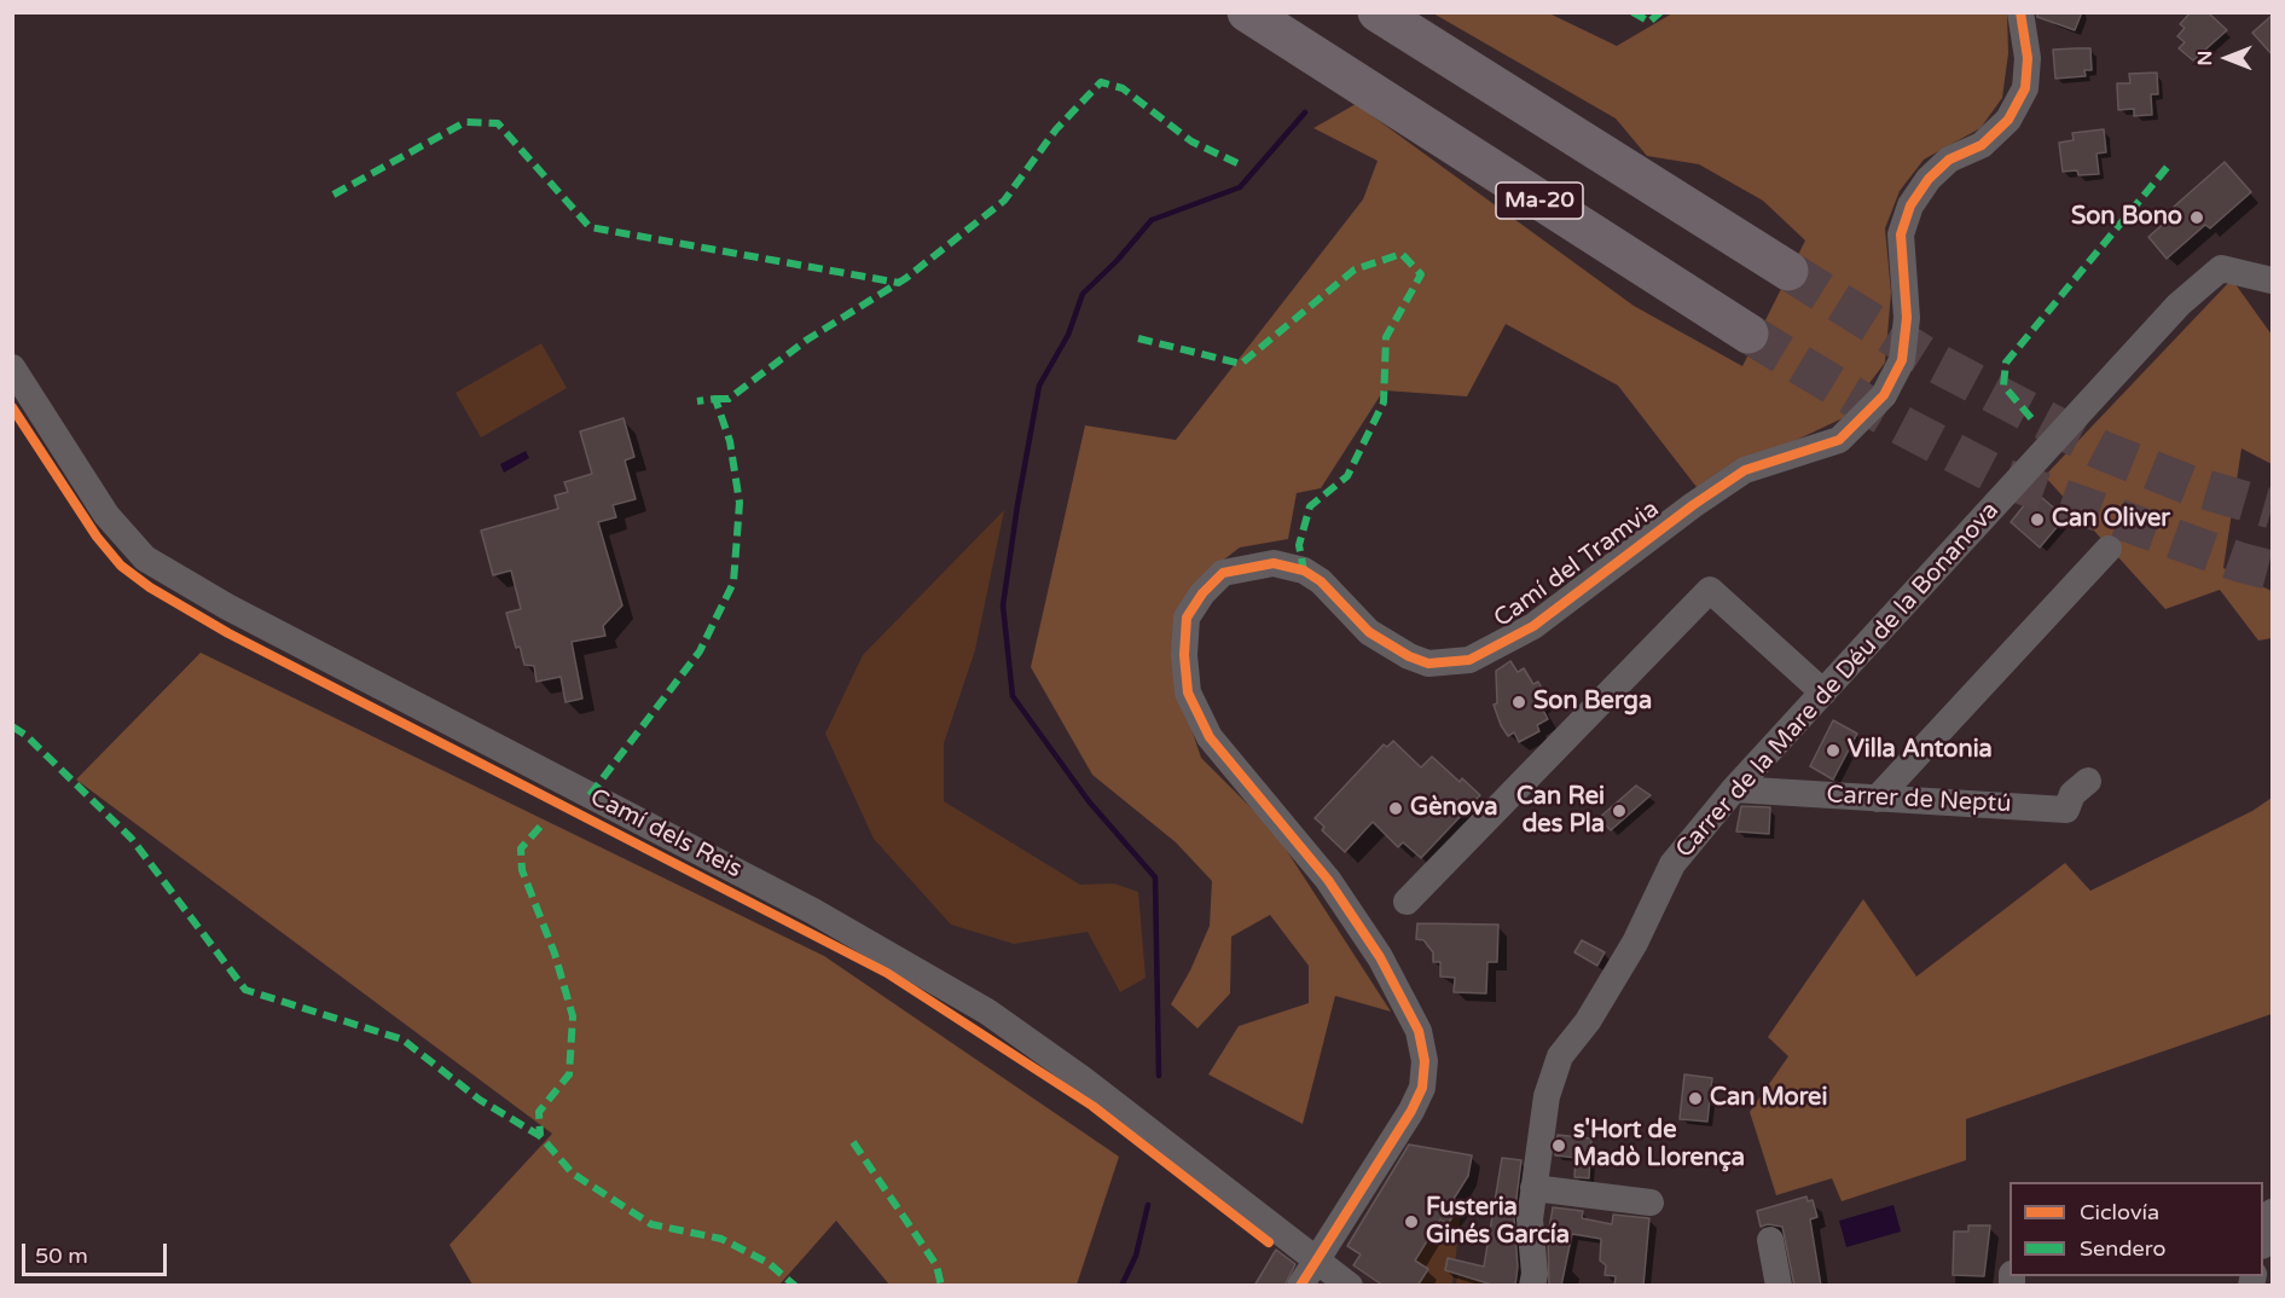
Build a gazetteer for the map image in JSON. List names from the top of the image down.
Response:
{
  "streets": {
    "highway": ["Ma-20"],
    "street": [
      "Camí del Tramvia",
      "Carrer de la Mare de Déu de la Bonanova",
      "Carrer de Neptú",
      "Camí dels Reis"
    ]
  },
  "crossings": [
    ["Camí del Tramvia", "Camí dels Reis"],
    ["Carrer de la Mare de Déu de la Bonanova", "Carrer de Neptú"]
  ],
  "places": [
    "Son Bono",
    "Can Oliver",
    "Son Berga",
    "Villa Antonia",
    "Gènova",
    "Can Rei des Pla",
    "Can Morei",
    "s'Hort de Madò Llorença",
    "Fusteria Ginés García"
  ],
  "legend": ["Ciclovía", "Sendero"],
  "scale_bar": "50 m",
  "north": "left"
}
